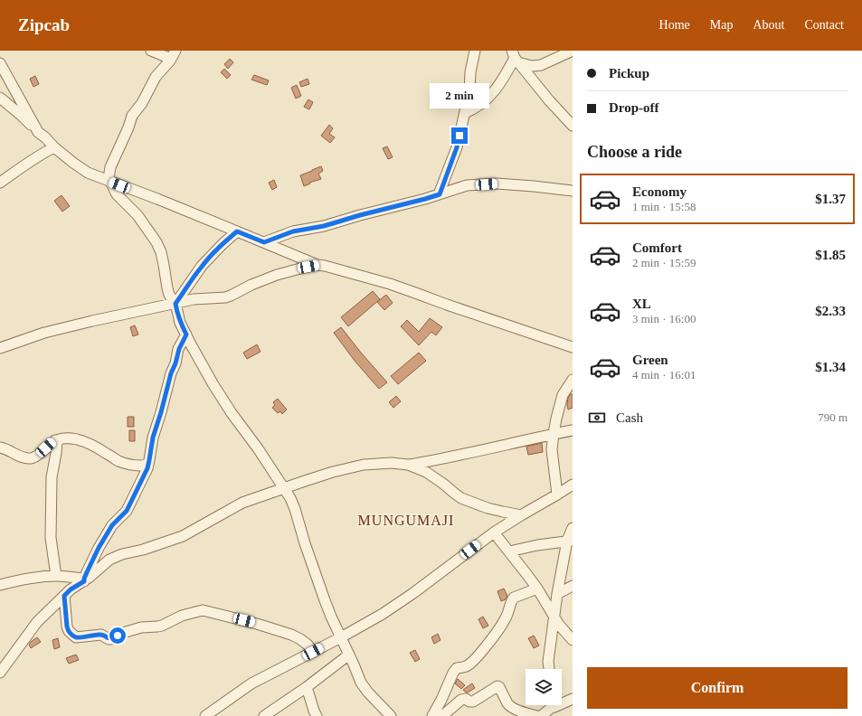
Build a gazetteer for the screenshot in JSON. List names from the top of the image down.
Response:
{
  "districts": ["MUNGUMAJI"],
  "page": {
    "header": "Zipcab",
    "nav": [
      "Home",
      "Map",
      "About",
      "Contact"
    ],
    "banner": ["Pickup", "Drop-off"],
    "bubble": "2 min",
    "heading": "Choose a ride",
    "list": [
      {
        "name": "Economy",
        "note": "1 min · 15:58",
        "value": "$1.37"
      },
      {
        "name": "Comfort",
        "note": "2 min · 15:59",
        "value": "$1.85"
      },
      {
        "name": "XL",
        "note": "3 min · 16:00",
        "value": "$2.33"
      },
      {
        "name": "Green",
        "note": "4 min · 16:01",
        "value": "$1.34"
      }
    ],
    "pay": ["Cash", "790 m"],
    "buttons": "Confirm"
  }
}
